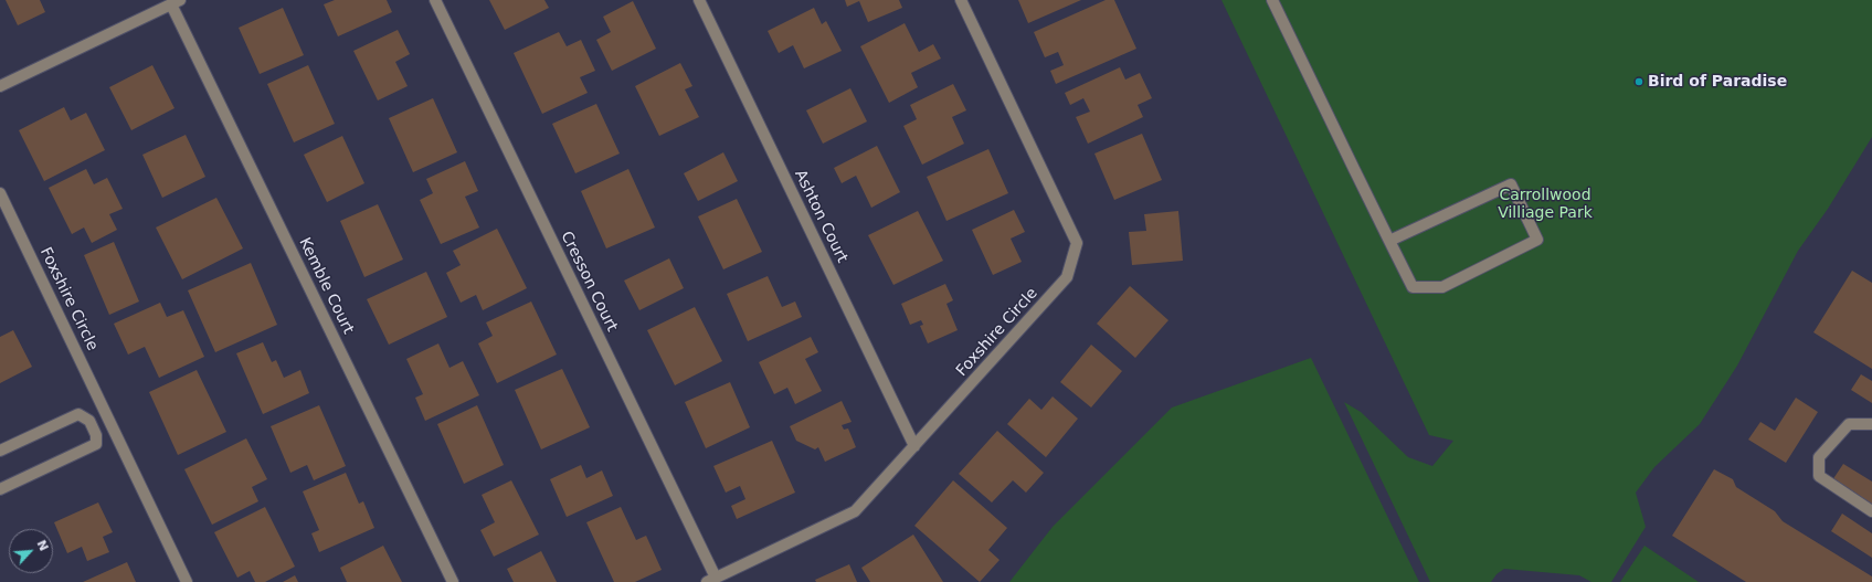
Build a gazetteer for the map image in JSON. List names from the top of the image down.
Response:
{
  "streets": {
    "street": [
      "Ashton Court",
      "Cresson Court",
      "Kemble Court",
      "Foxshire Circle"
    ]
  },
  "crossings": [
    ["Ashton Court", "Foxshire Circle"],
    ["Cresson Court", "Foxshire Circle"]
  ],
  "parks": ["Carrollwood Villiage Park"],
  "places": ["Bird of Paradise"],
  "north": "top right"
}
